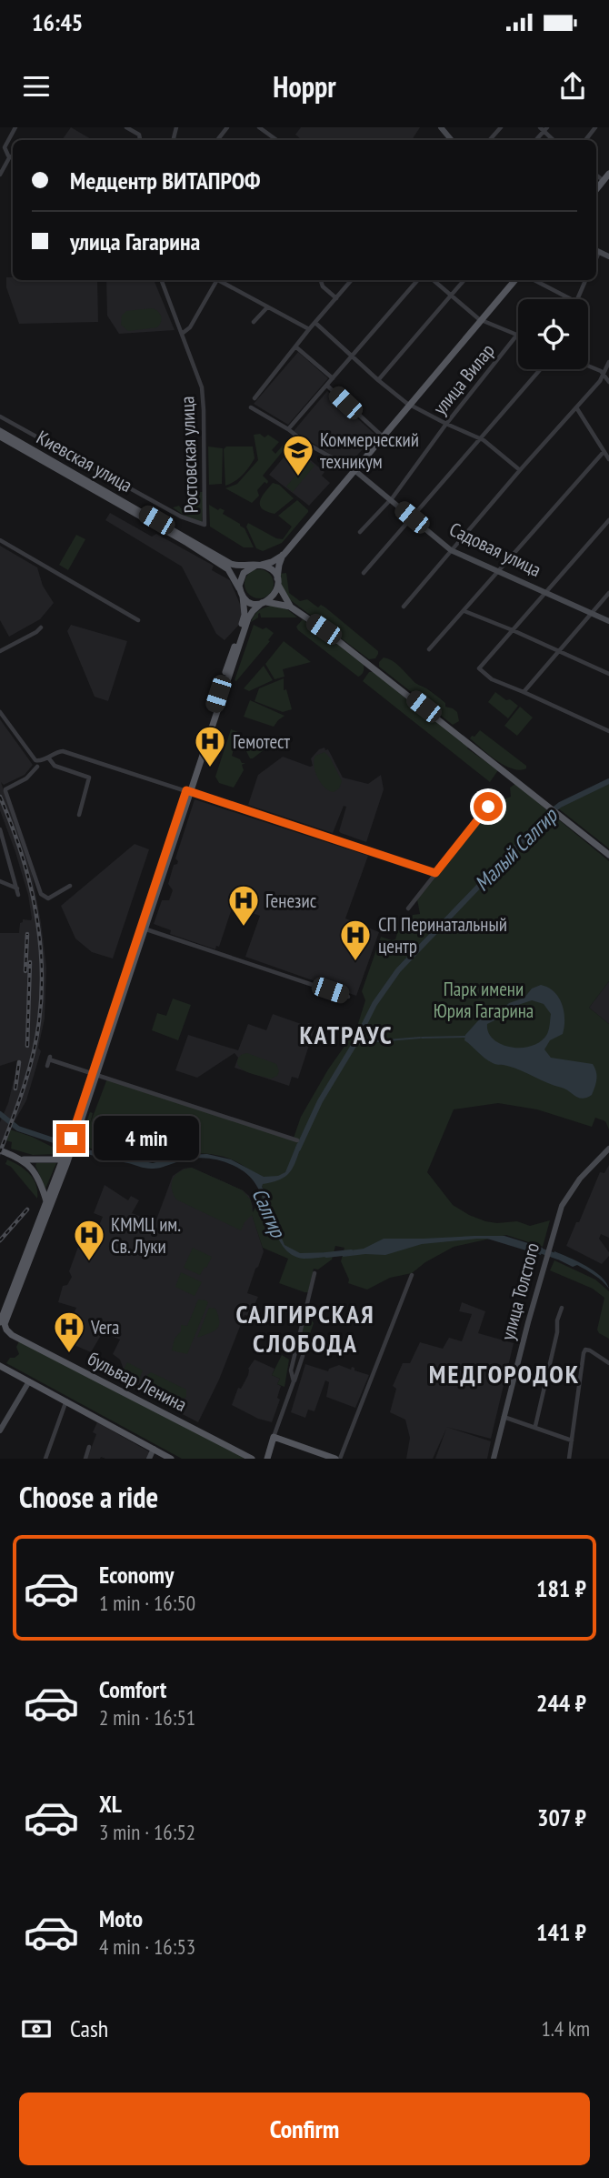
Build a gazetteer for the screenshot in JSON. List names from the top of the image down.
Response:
{
  "streets": {
    "main road": [
      "Киевская улица",
      "Садовая улица",
      "улица Толстого",
      "бульвар Ленина"
    ],
    "street": ["улица Вилар", "Ростовская улица"]
  },
  "crossings": [
    ["улица Вилар", "Садовая улица"]
  ],
  "districts": ["КАТРАУС", "САЛГИРСКАЯ СЛОБОДА", "МЕДГОРОДОК"],
  "water": ["Малый Салгир", "Салгир"],
  "parks": ["Парк имени Юрия Гагарина"],
  "places": {
    "school or university": ["Коммерческий техникум"],
    "hospital": [
      "Гемотест",
      "Генезис",
      "СП Перинатальный центр",
      "КММЦ им. Св. Луки",
      "Vera"
    ]
  },
  "page": {
    "status": "16:45",
    "header": "Hoppr",
    "banner": ["Медцентр ВИТАПРОФ", "улица Гагарина"],
    "bubble": "4 min",
    "heading": "Choose a ride",
    "list": [
      {
        "name": "Economy",
        "note": "1 min · 16:50",
        "value": "181 ₽"
      },
      {
        "name": "Comfort",
        "note": "2 min · 16:51",
        "value": "244 ₽"
      },
      {
        "name": "XL",
        "note": "3 min · 16:52",
        "value": "307 ₽"
      },
      {
        "name": "Moto",
        "note": "4 min · 16:53",
        "value": "141 ₽"
      }
    ],
    "pay": ["Cash", "1.4 km"],
    "buttons": "Confirm"
  }
}
